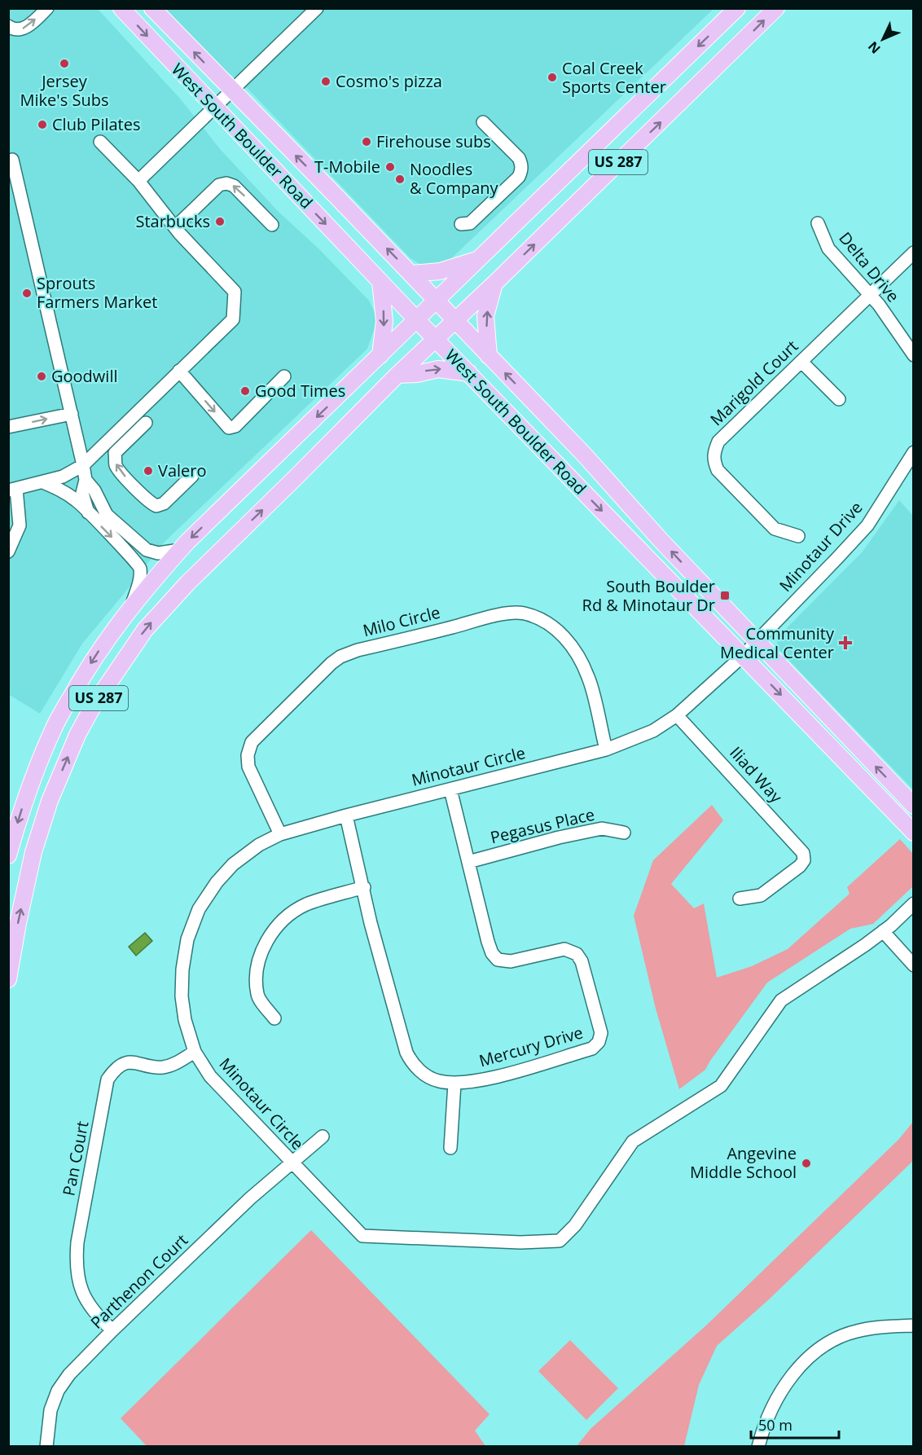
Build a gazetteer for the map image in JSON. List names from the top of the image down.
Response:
{
  "streets": {
    "main road": ["West South Boulder Road", "US 287"],
    "street": [
      "Delta Drive",
      "Marigold Court",
      "Minotaur Drive",
      "Milo Circle",
      "Minotaur Circle",
      "Iliad Way",
      "Pegasus Place",
      "Mercury Drive",
      "Pan Court",
      "Parthenon Court"
    ]
  },
  "crossings": [
    ["West South Boulder Road", "US 287"],
    ["West South Boulder Road", "Minotaur Drive"],
    ["West South Boulder Road", "Minotaur Circle"],
    ["Delta Drive", "Marigold Court"],
    ["Minotaur Drive", "Minotaur Circle"],
    ["Milo Circle", "Minotaur Circle"],
    ["Minotaur Circle", "Iliad Way"],
    ["Minotaur Circle", "Mercury Drive"],
    ["Minotaur Circle", "Pan Court"],
    ["Minotaur Circle", "Parthenon Court"],
    ["Pegasus Place", "Mercury Drive"],
    ["Pan Court", "Parthenon Court"]
  ],
  "places": {
    "other": [
      "Jersey Mike's Subs",
      "Coal Creek Sports Center",
      "Cosmo's pizza",
      "Club Pilates",
      "Firehouse subs",
      "T-Mobile",
      "Noodles & Company",
      "Starbucks",
      "Sprouts Farmers Market",
      "Goodwill",
      "Good Times",
      "Valero",
      "Angevine Middle School"
    ],
    "transit": ["South Boulder Rd & Minotaur Dr"],
    "health": ["Community Medical Center"]
  },
  "scale_bar": "50 m",
  "north": "bottom left"
}
